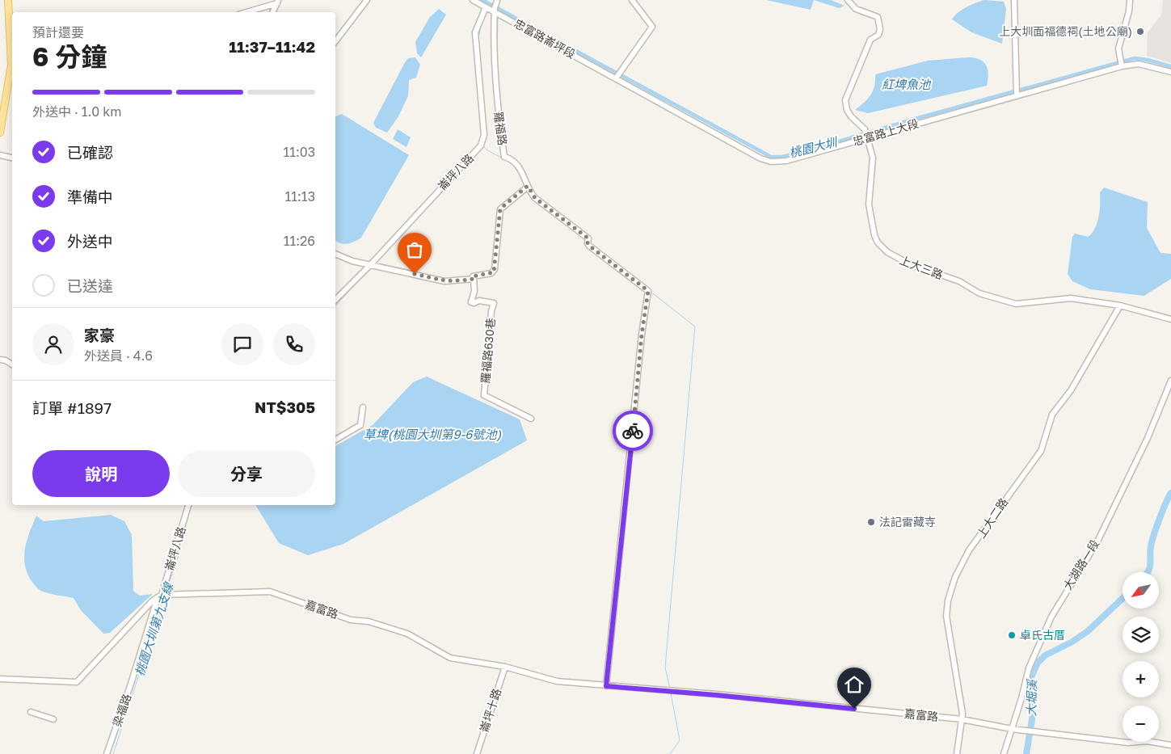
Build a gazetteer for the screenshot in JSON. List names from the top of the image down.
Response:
{
  "streets": {
    "street": [
      "忠富路崙坪段",
      "羅福路",
      "忠富路上大段",
      "崙坪八路",
      "上大三路",
      "羅福路630巷",
      "上大二路",
      "大湖路一段",
      "嘉富路",
      "梁福路",
      "崙坪十路"
    ]
  },
  "crossings": [
    ["忠富路崙坪段", "羅福路"],
    ["忠富路崙坪段", "忠富路上大段"],
    ["忠富路崙坪段", "崙坪八路"],
    ["羅福路", "嘉富路"],
    ["忠富路上大段", "上大三路"],
    ["崙坪八路", "嘉富路"],
    ["崙坪八路", "梁福路"],
    ["上大三路", "上大二路"],
    ["上大二路", "嘉富路"],
    ["大湖路一段", "嘉富路"],
    ["嘉富路", "梁福路"],
    ["嘉富路", "崙坪十路"]
  ],
  "water": [
    "紅埤魚池",
    "桃園大圳",
    "草埤(桃園大圳第9-6號池)",
    "桃園大圳第九支線",
    "大堀溪"
  ],
  "places": ["上大圳面福德祠(土地公廟)", "法記雷藏寺", "卓氏古厝"],
  "north": "bottom left",
  "page": {
    "heading": ["6 分鐘", "預計還要", "11:37–11:42"],
    "panel": [
      "家豪",
      "外送員 · 4.6",
      "訂單 #1897",
      "NT$305"
    ],
    "bar": "外送中 · 1.0 km",
    "list": [
      ["已確認", "11:03"],
      ["準備中", "11:13"],
      ["外送中", "11:26"],
      "已送達"
    ],
    "buttons": ["說明", "分享"],
    "map_buttons": ["+", "−"]
  }
}
